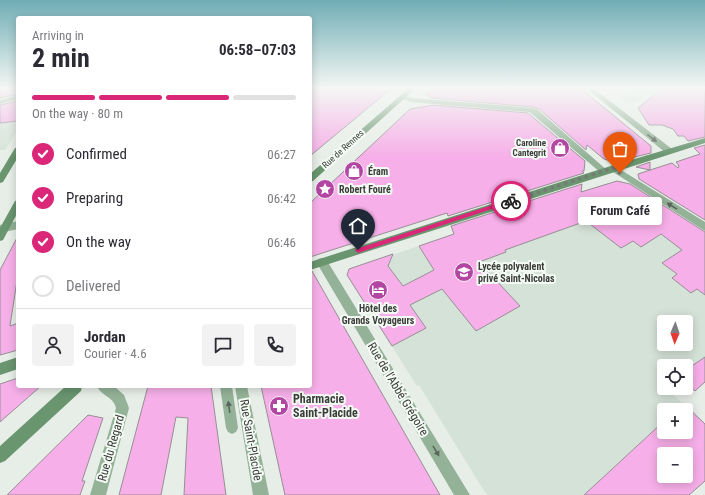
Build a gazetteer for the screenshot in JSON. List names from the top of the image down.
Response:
{
  "streets": {
    "main road": ["Rue de Rennes"],
    "street": ["Rue de l'Abbé Grégoire", "Rue Saint-Placide", "Rue du Regard"]
  },
  "one_way": ["Rue de l'Abbé Grégoire"],
  "places": {
    "shop": ["Caroline Cantegrit", "Éram"],
    "other": ["Forum Café"],
    "place": ["Robert Fouré"],
    "school or university": ["Lycée polyvalent privé Saint-Nicolas"],
    "hotel": ["Hôtel des Grands Voyageurs"],
    "pharmacy": ["Pharmacie Saint-Placide"]
  },
  "north": "bottom",
  "page": {
    "heading": ["2 min", "Arriving in", "06:58–07:03"],
    "panel": ["Jordan", "Courier · 4.6"],
    "bar": "On the way · 80 m",
    "list": [
      ["Confirmed", "06:27"],
      ["Preparing", "06:42"],
      ["On the way", "06:46"],
      "Delivered"
    ],
    "bubble": "Forum Café",
    "map_buttons": ["+", "−"]
  }
}
